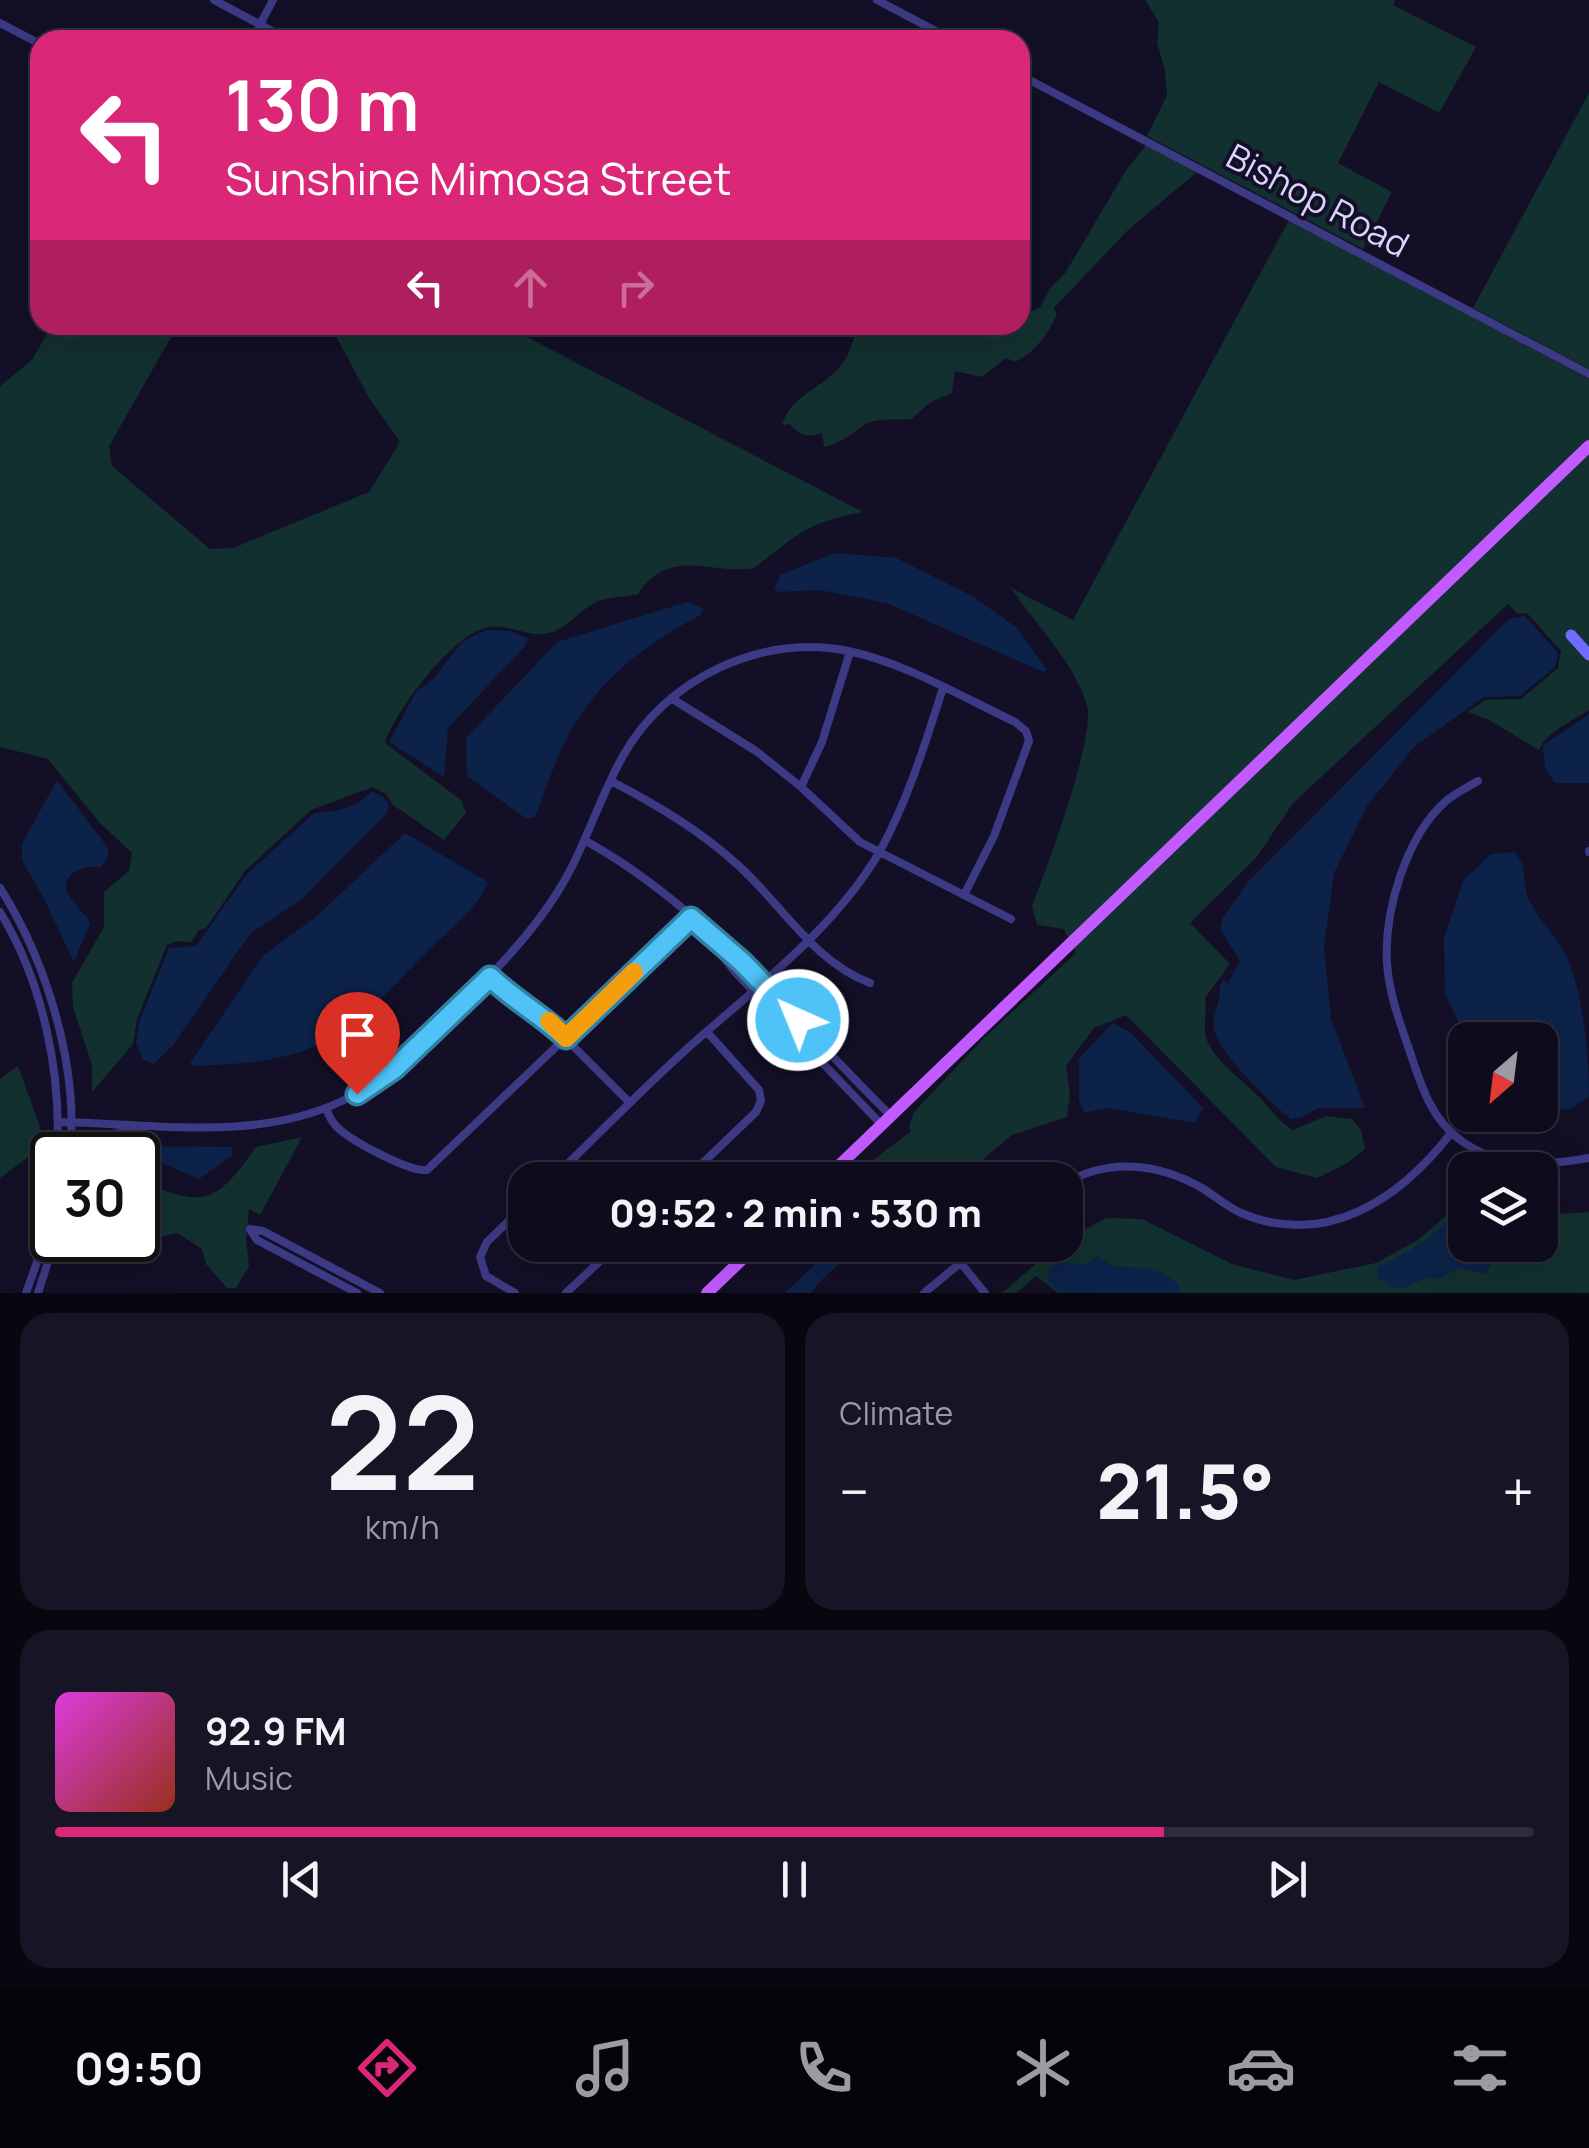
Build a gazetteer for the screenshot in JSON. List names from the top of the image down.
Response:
{
  "streets": {
    "street": ["Bishop Road"]
  },
  "north": "bottom left",
  "page": {
    "turn": ["130 m", "Sunshine Mimosa Street"],
    "limit": "30",
    "trip": "09:52 · 2 min · 530 m",
    "tile": [
      ["22", "km/h"],
      "Climate"
    ],
    "heat": ["−", "21.5°", "+"],
    "song": ["92.9 FM", "Music"],
    "tabs": "09:50"
  }
}
